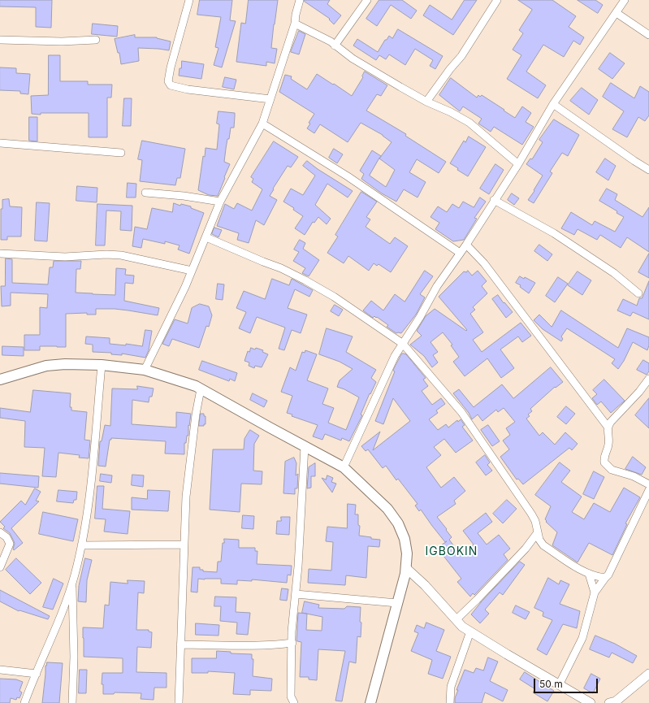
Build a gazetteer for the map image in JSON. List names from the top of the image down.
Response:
{
  "districts": ["IGBOKIN"],
  "scale_bar": "50 m"
}
